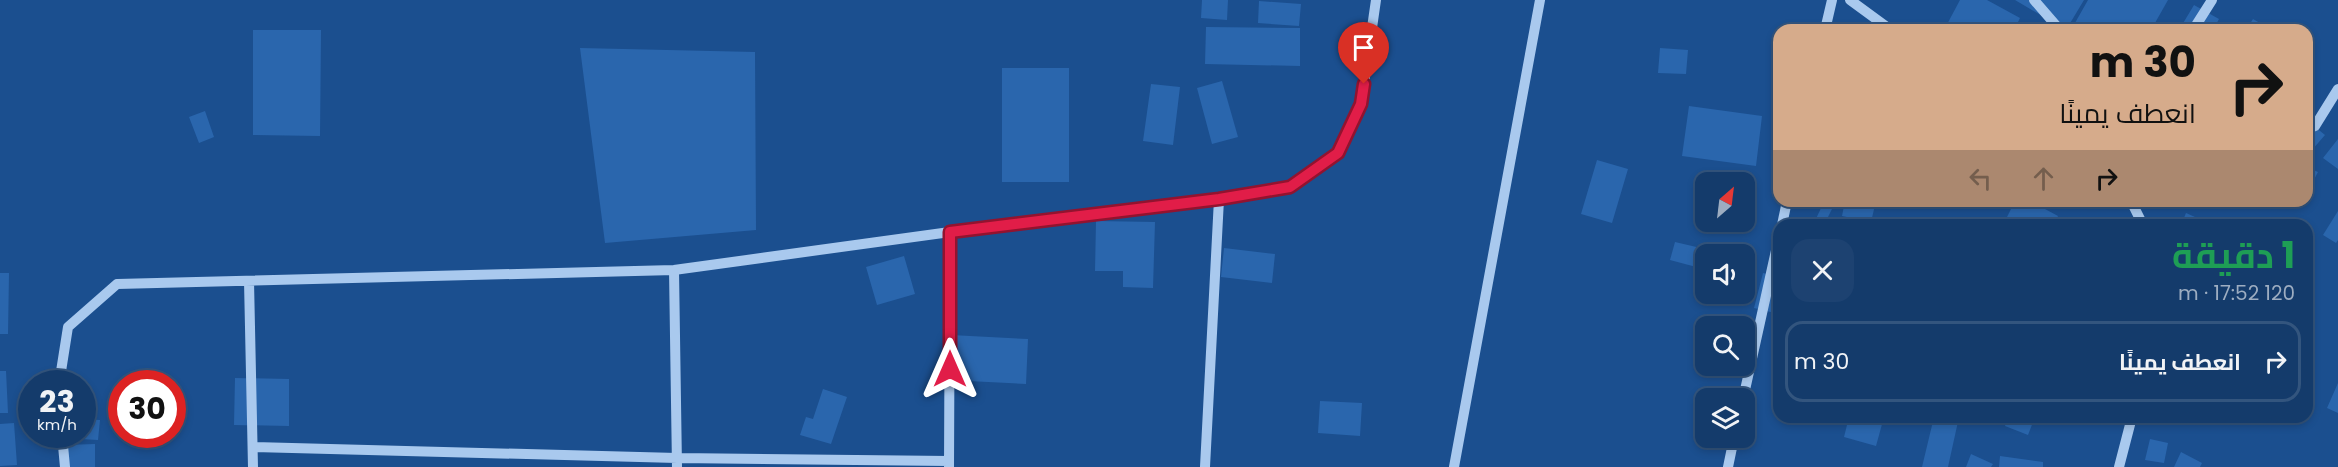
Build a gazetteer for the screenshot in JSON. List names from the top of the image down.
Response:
{
  "north": "top right",
  "page": {
    "turn": ["30 m", "انعطف يمينًا"],
    "heading": ["1 دقيقة", "120 m · 17:52"],
    "list": [
      {
        "name": "انعطف يمينًا",
        "value": "30 m"
      }
    ],
    "speed": "23 km/h",
    "limit": "30"
  }
}
